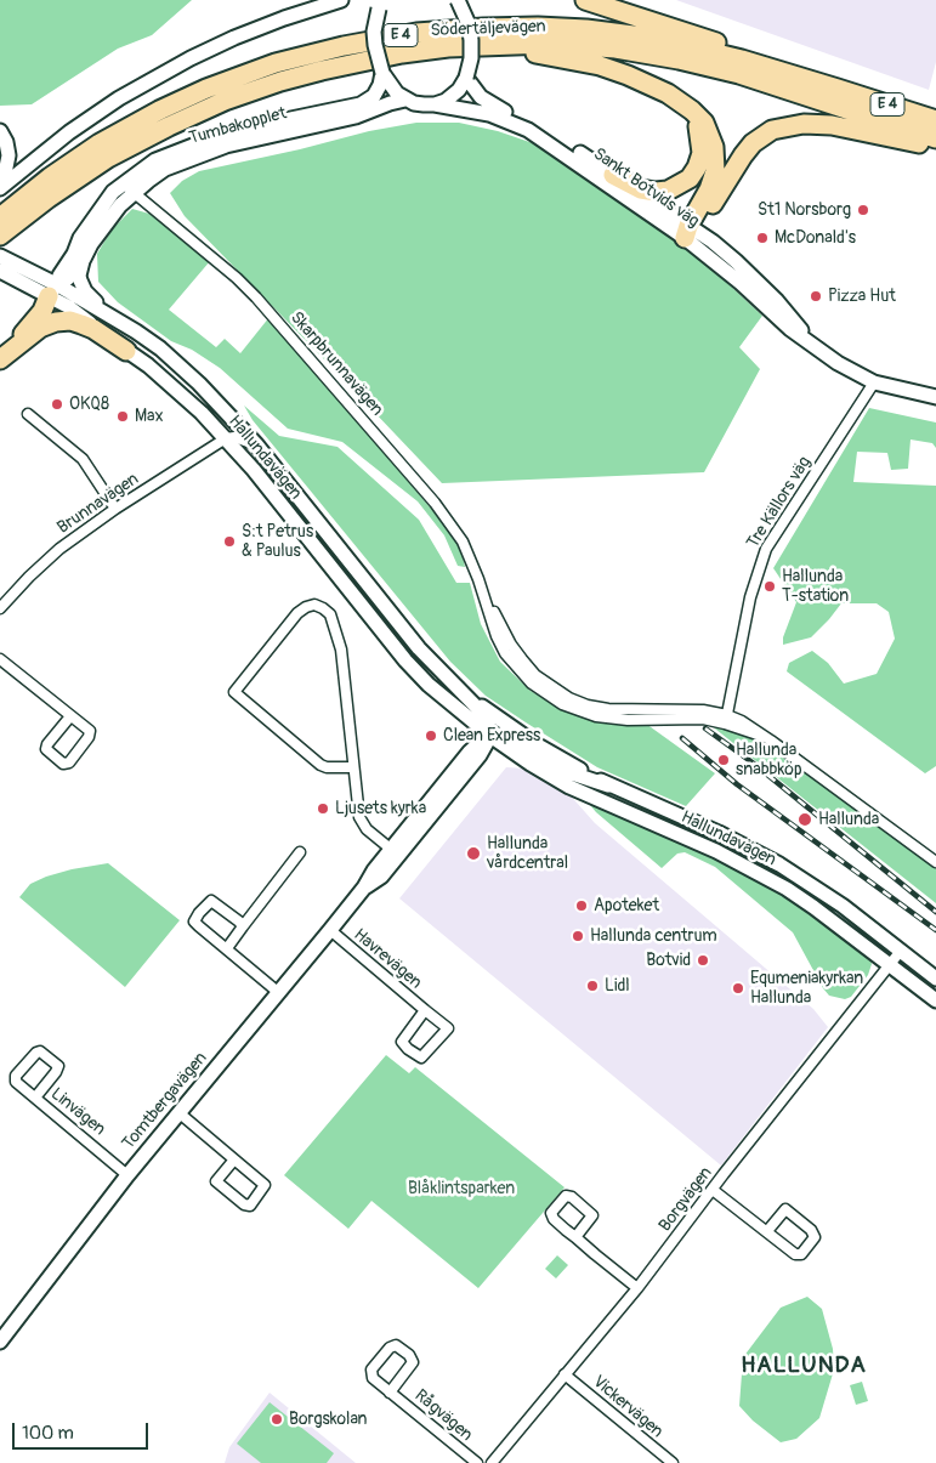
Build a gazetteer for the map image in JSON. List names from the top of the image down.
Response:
{
  "streets": {
    "highway": ["Södertäljevägen", "E 4"],
    "main road": [
      "Tumbakopplet",
      "Sankt Botvids väg",
      "Hallundavägen",
      "Tomtbergavägen"
    ],
    "street": [
      "Skarpbrunnavägen",
      "Tre Källors väg",
      "Brunnavägen",
      "Havrevägen",
      "Linvägen",
      "Borgvägen",
      "Vickervägen",
      "Rågvägen"
    ]
  },
  "crossings": [
    ["Tumbakopplet", "Sankt Botvids väg"],
    ["Tumbakopplet", "Skarpbrunnavägen"],
    ["Tumbakopplet", "Hallundavägen"],
    ["Sankt Botvids väg", "Tre Källors väg"],
    ["Skarpbrunnavägen", "Tre Källors väg"],
    ["Hallundavägen", "Brunnavägen"],
    ["Hallundavägen", "Tomtbergavägen"],
    ["Hallundavägen", "Borgvägen"],
    ["Havrevägen", "Tomtbergavägen"],
    ["Tomtbergavägen", "Linvägen"],
    ["Borgvägen", "Vickervägen"]
  ],
  "districts": ["HALLUNDA"],
  "parks": ["Blåklintsparken"],
  "places": [
    "St1 Norsborg",
    "McDonald's",
    "Pizza Hut",
    "OKQ8",
    "Max",
    "S:t Petrus & Paulus",
    "Hallunda T-station",
    "Clean Express",
    "Hallunda snabbköp",
    "Ljusets kyrka",
    "Hallunda",
    "Hallunda vårdcentral",
    "Apoteket",
    "Hallunda centrum",
    "Botvid",
    "Lidl",
    "Equmeniakyrkan Hallunda",
    "Borgskolan"
  ],
  "scale_bar": "100 m"
}
